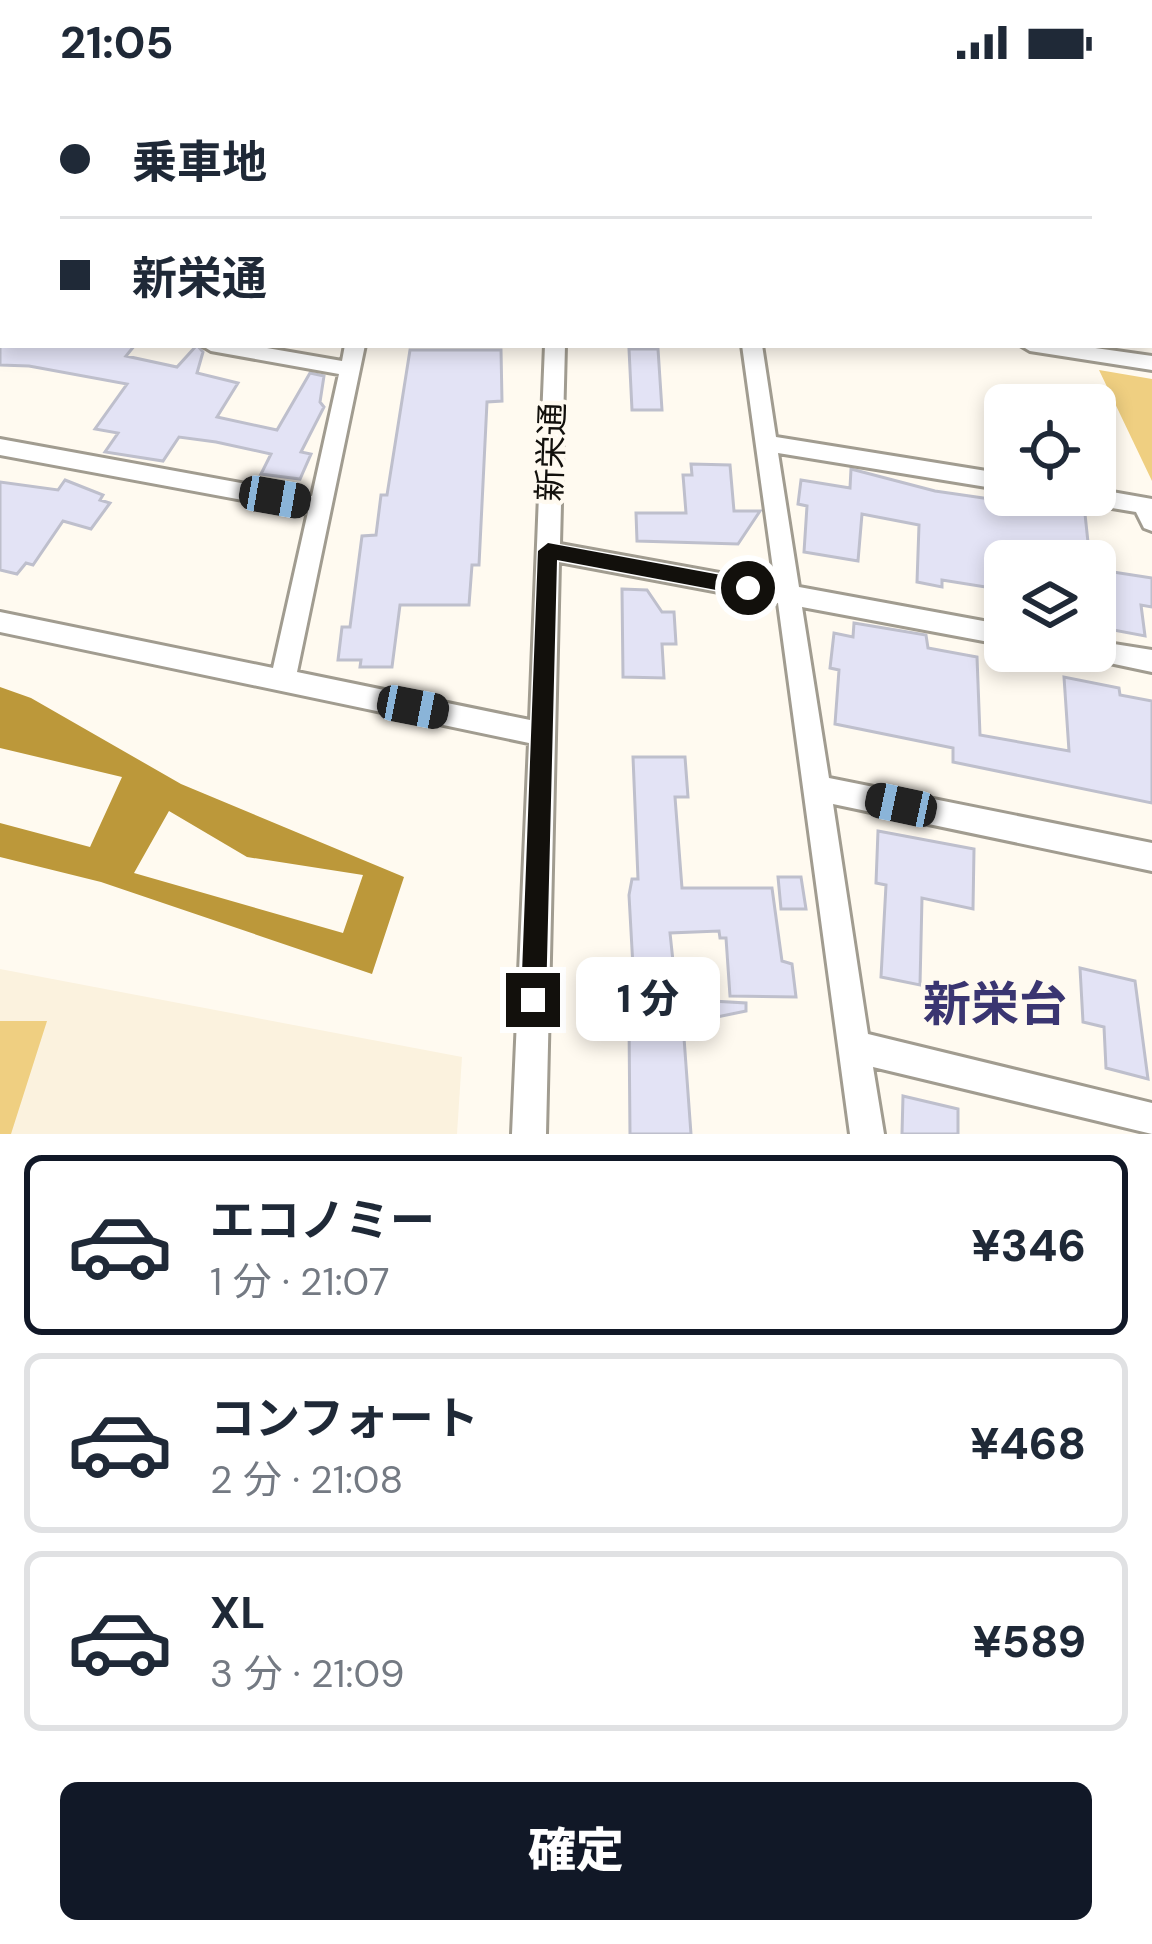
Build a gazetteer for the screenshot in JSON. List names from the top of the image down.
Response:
{
  "streets": {
    "street": ["新栄通"]
  },
  "districts": ["新栄台"],
  "page": {
    "status": "21:05",
    "banner": ["乗車地", "新栄通"],
    "bubble": "1 分",
    "list": [
      {
        "name": "エコノミー",
        "note": "1 分 · 21:07",
        "value": "¥346"
      },
      {
        "name": "コンフォート",
        "note": "2 分 · 21:08",
        "value": "¥468"
      },
      {
        "name": "XL",
        "note": "3 分 · 21:09",
        "value": "¥589"
      }
    ],
    "buttons": "確定"
  }
}
